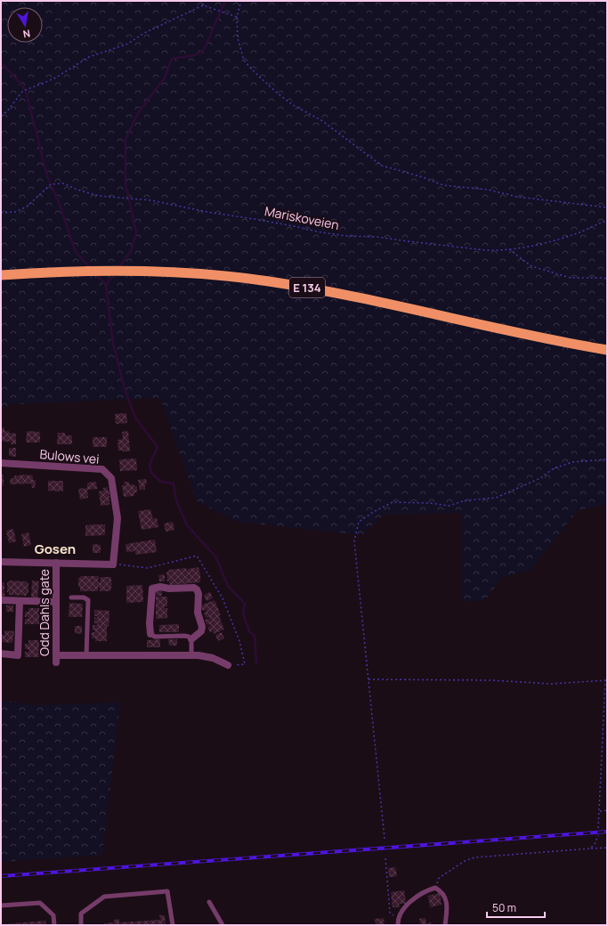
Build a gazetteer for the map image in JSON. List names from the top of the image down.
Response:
{
  "streets": {
    "highway": ["E 134"],
    "street": ["Bulows vei", "Odd Dahls gate"],
    "path": ["Mariskoveien"]
  },
  "crossings": [
    ["Bulows vei", "Odd Dahls gate"]
  ],
  "districts": ["Gosen"],
  "scale_bar": "50 m",
  "north": "bottom"
}
